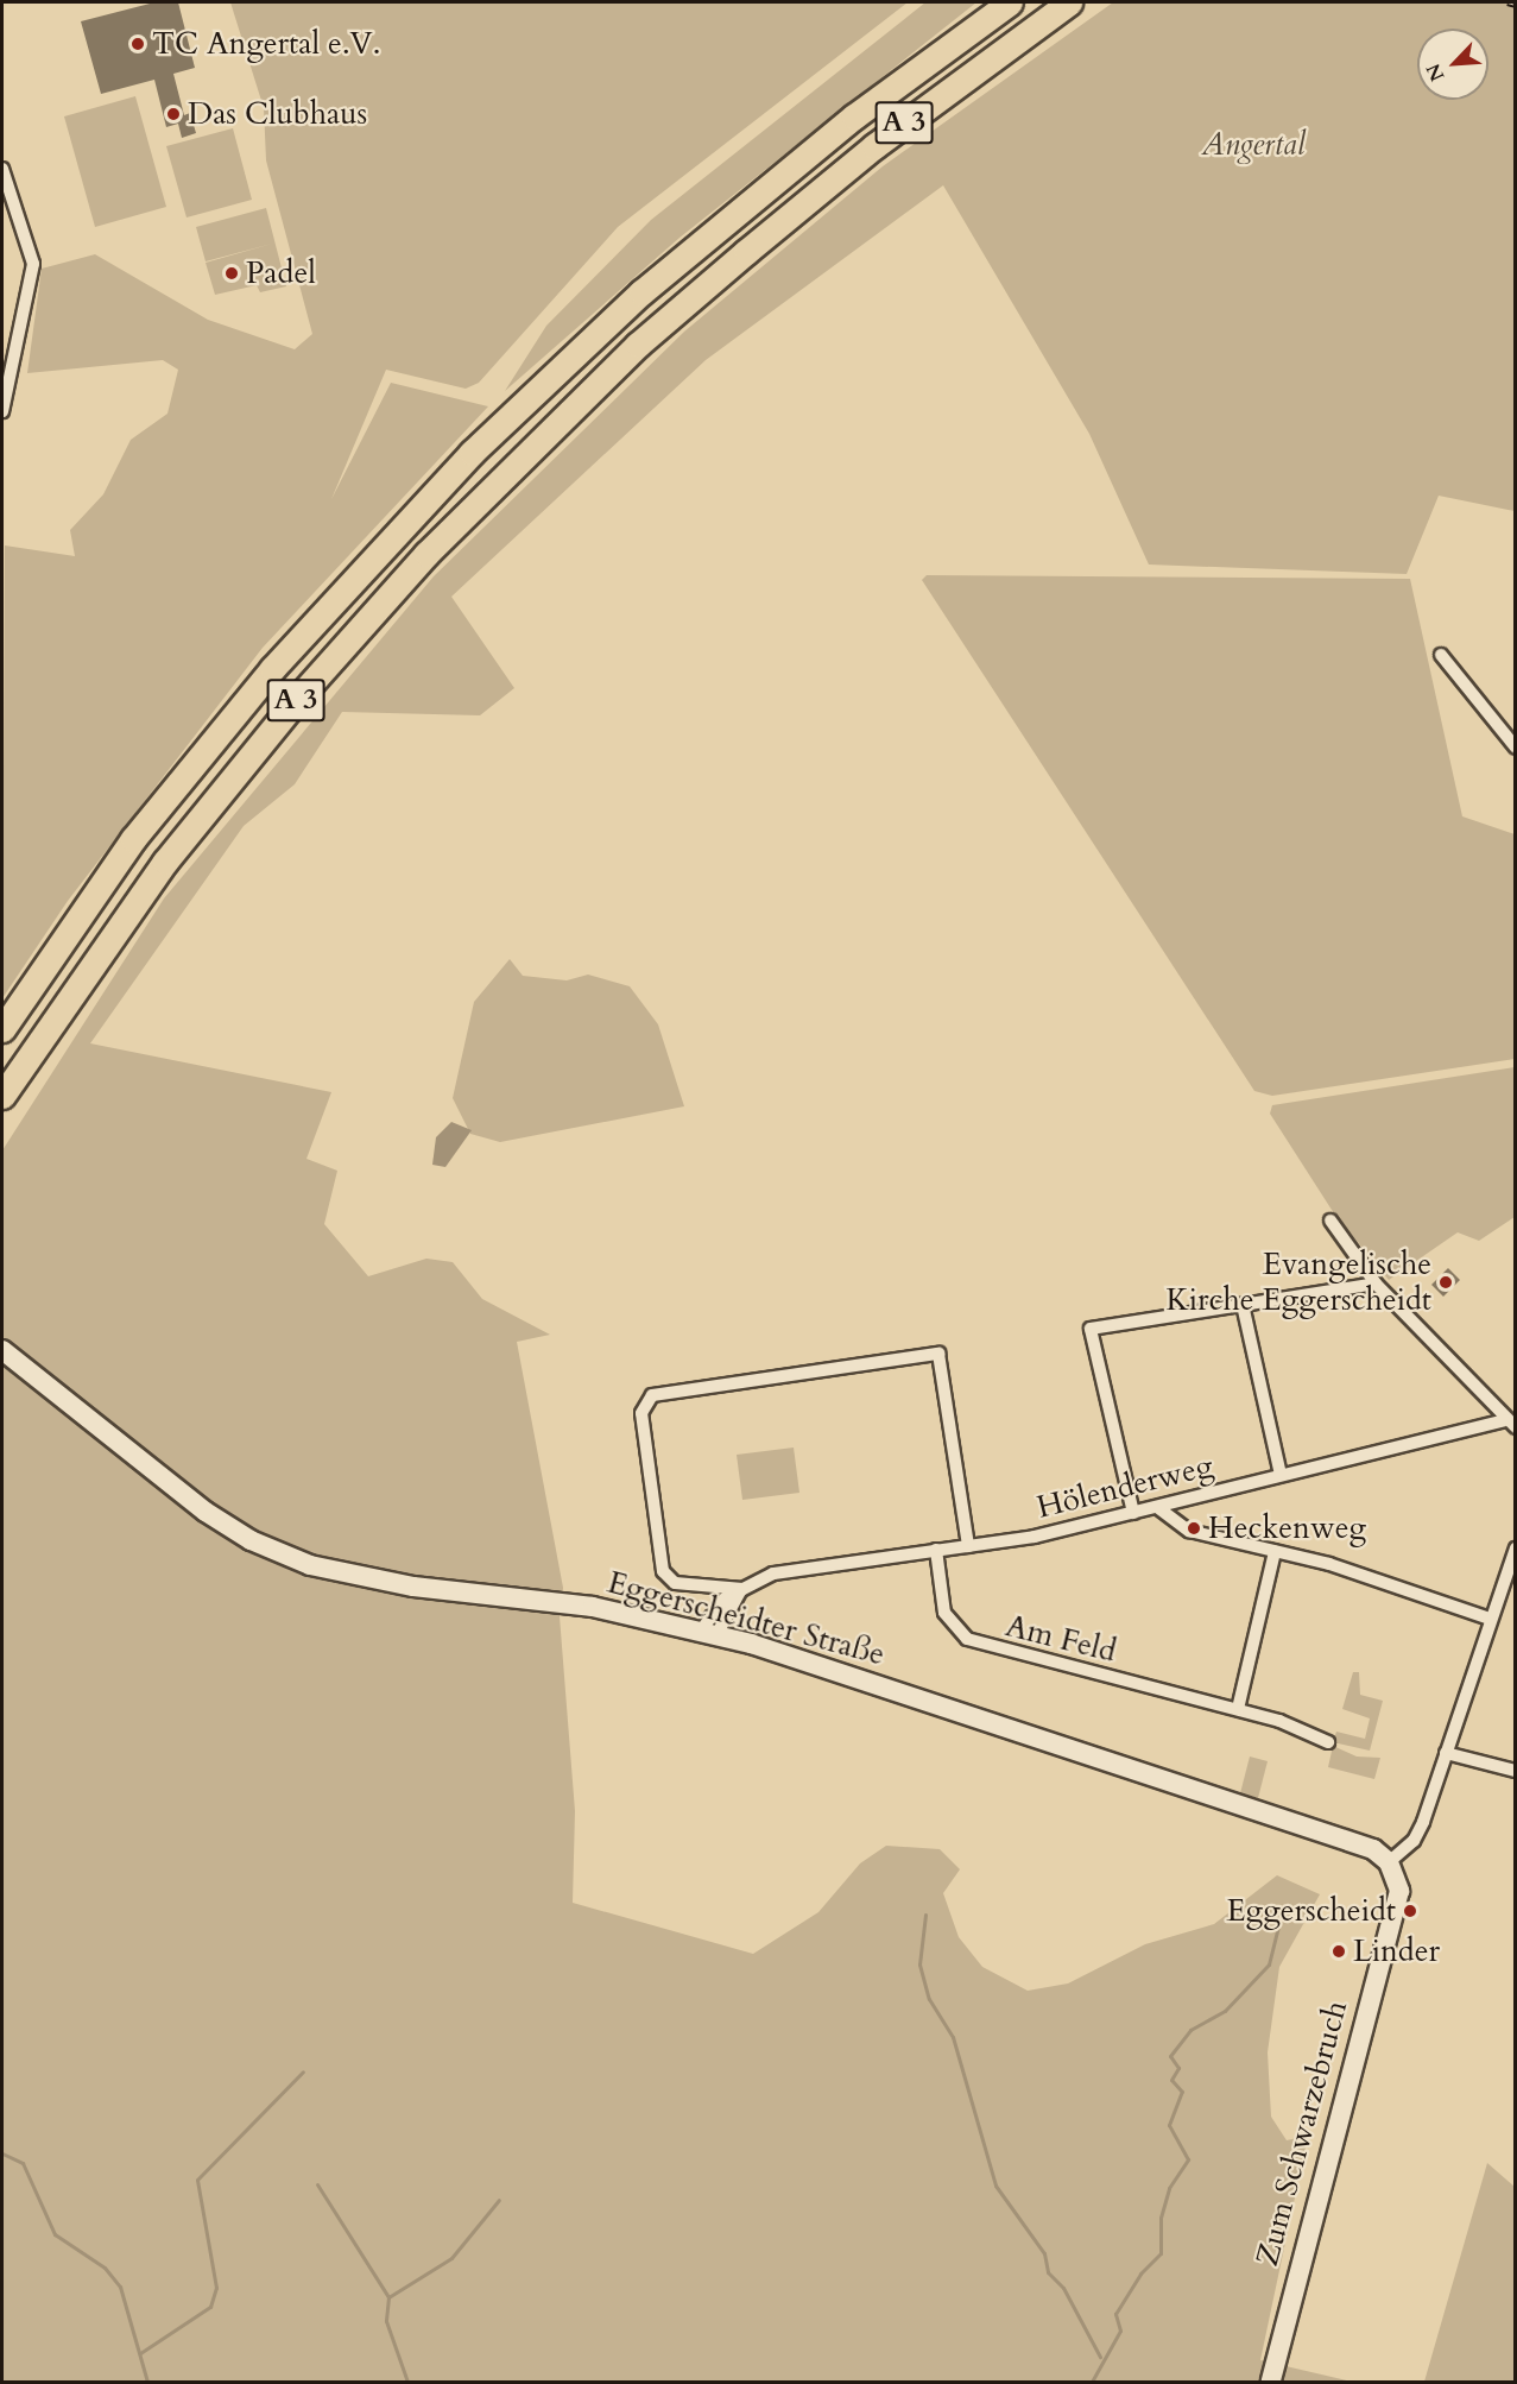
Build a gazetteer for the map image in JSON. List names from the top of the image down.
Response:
{
  "streets": {
    "highway": ["A 3"],
    "street": [
      "Hölenderweg",
      "Eggerscheidter Straße",
      "Am Feld",
      "Zum Schwarzebruch"
    ]
  },
  "crossings": [
    ["Hölenderweg", "Eggerscheidter Straße"],
    ["Hölenderweg", "Am Feld"],
    ["Eggerscheidter Straße", "Zum Schwarzebruch"]
  ],
  "parks": ["Angertal"],
  "places": [
    "TC Angertal e.V.",
    "Das Clubhaus",
    "Padel",
    "Evangelische Kirche Eggerscheidt",
    "Heckenweg",
    "Eggerscheidt",
    "Linder"
  ],
  "north": "bottom left"
}
